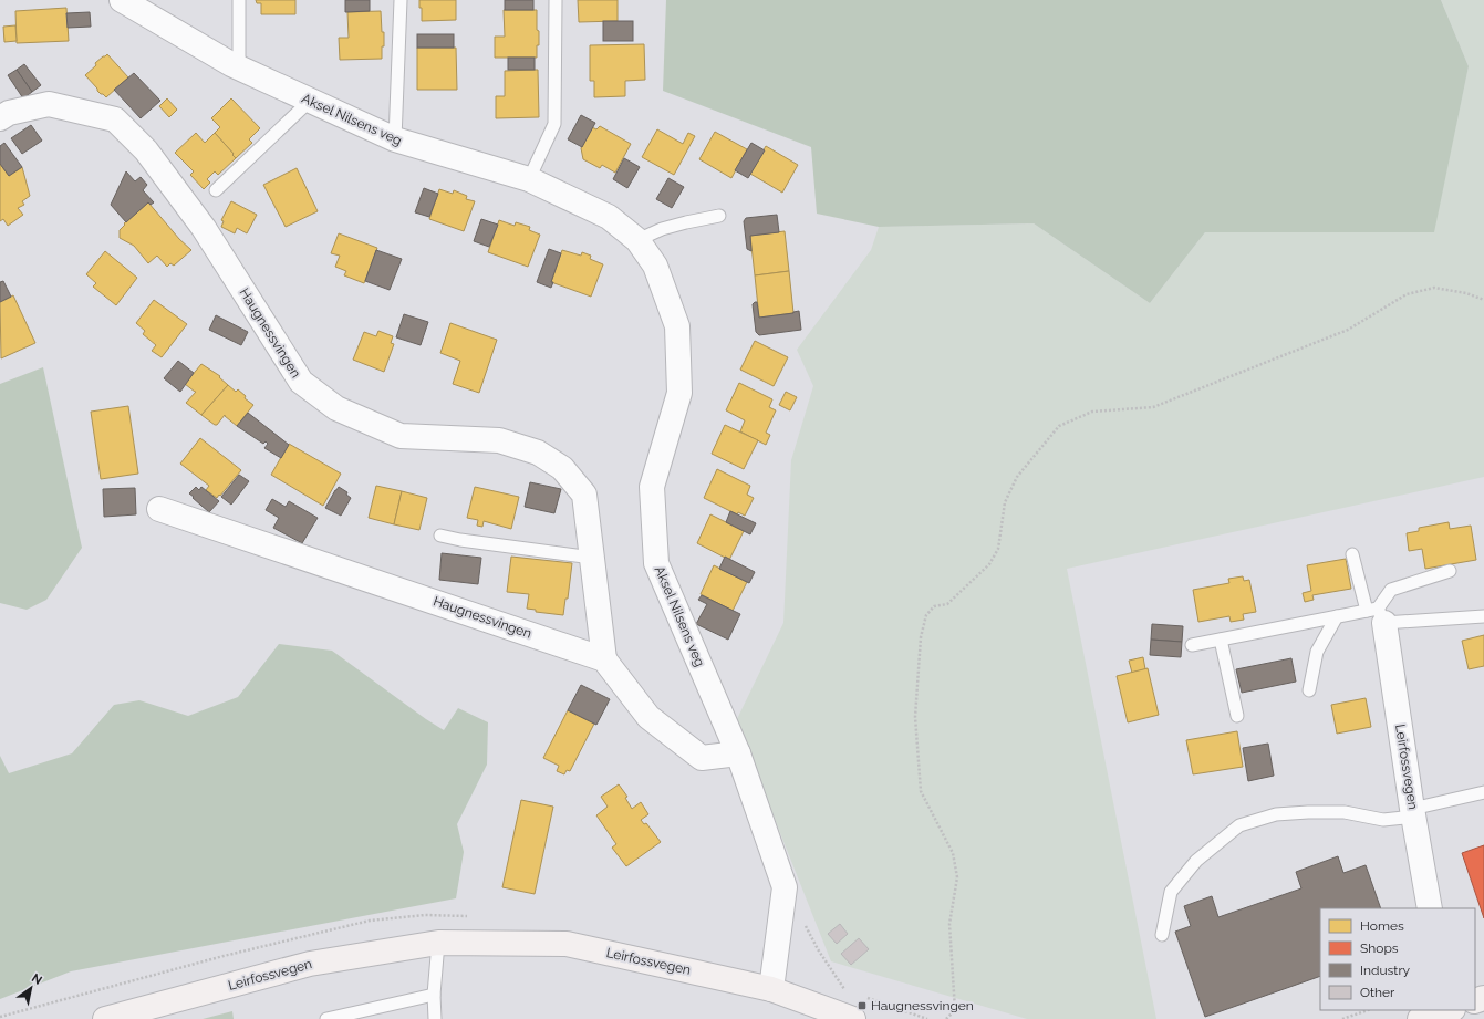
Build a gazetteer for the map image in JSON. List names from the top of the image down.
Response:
{
  "streets": {
    "street": ["Aksel Nilsens veg", "Haugnessvingen", "Leirfossvegen"]
  },
  "crossings": [
    ["Aksel Nilsens veg", "Leirfossvegen"]
  ],
  "places": {
    "transit": ["Haugnessvingen"]
  },
  "legend": [
    "Homes",
    "Shops",
    "Industry",
    "Other"
  ],
  "north": "top right"
}
